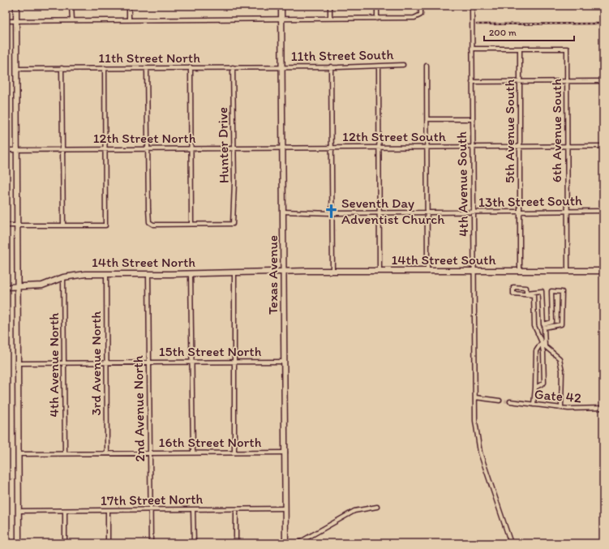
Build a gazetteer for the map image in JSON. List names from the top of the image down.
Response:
{
  "streets": {
    "street": [
      "11th Street South",
      "11th Street North",
      "6th Avenue South",
      "5th Avenue South",
      "12th Street South",
      "12th Street North",
      "Hunter Drive",
      "4th Avenue South",
      "13th Street South",
      "14th Street South",
      "14th Street North",
      "Texas Avenue",
      "15th Street North",
      "3rd Avenue North",
      "4th Avenue North",
      "Gate 42",
      "2nd Avenue North",
      "16th Street North",
      "17th Street North"
    ]
  },
  "crossings": [
    ["11th Street South", "11th Street North"],
    ["11th Street South", "Texas Avenue"],
    ["11th Street North", "Hunter Drive"],
    ["11th Street North", "Texas Avenue"],
    ["6th Avenue South", "5th Avenue South"],
    ["6th Avenue South", "12th Street South"],
    ["6th Avenue South", "13th Street South"],
    ["6th Avenue South", "14th Street South"],
    ["5th Avenue South", "12th Street South"],
    ["5th Avenue South", "13th Street South"],
    ["5th Avenue South", "14th Street South"],
    ["12th Street South", "12th Street North"],
    ["12th Street South", "4th Avenue South"],
    ["12th Street South", "Texas Avenue"],
    ["12th Street North", "Hunter Drive"],
    ["12th Street North", "Texas Avenue"],
    ["4th Avenue South", "13th Street South"],
    ["4th Avenue South", "14th Street South"],
    ["13th Street South", "Texas Avenue"],
    ["14th Street South", "14th Street North"],
    ["14th Street South", "Texas Avenue"],
    ["14th Street North", "Texas Avenue"],
    ["14th Street North", "3rd Avenue North"],
    ["14th Street North", "4th Avenue North"],
    ["14th Street North", "2nd Avenue North"],
    ["Texas Avenue", "15th Street North"],
    ["Texas Avenue", "16th Street North"],
    ["Texas Avenue", "17th Street North"],
    ["15th Street North", "3rd Avenue North"],
    ["15th Street North", "4th Avenue North"],
    ["15th Street North", "2nd Avenue North"],
    ["3rd Avenue North", "16th Street North"],
    ["4th Avenue North", "16th Street North"],
    ["2nd Avenue North", "16th Street North"],
    ["2nd Avenue North", "17th Street North"]
  ],
  "places": {
    "church": ["Seventh Day Adventist Church"]
  },
  "scale_bar": "200 m"
}
